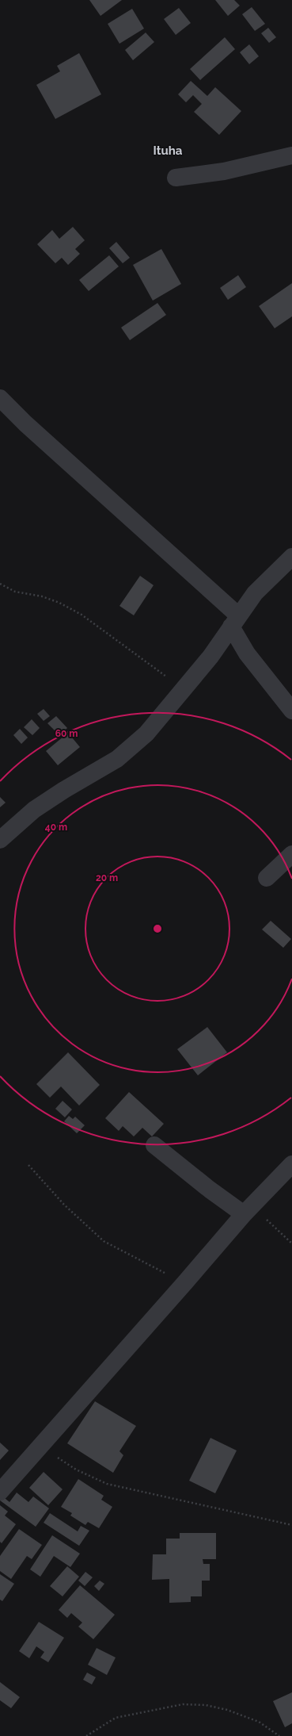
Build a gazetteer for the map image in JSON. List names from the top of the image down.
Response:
{
  "districts": ["Ituha"],
  "rings": ["60 m", "40 m", "20 m"]
}
